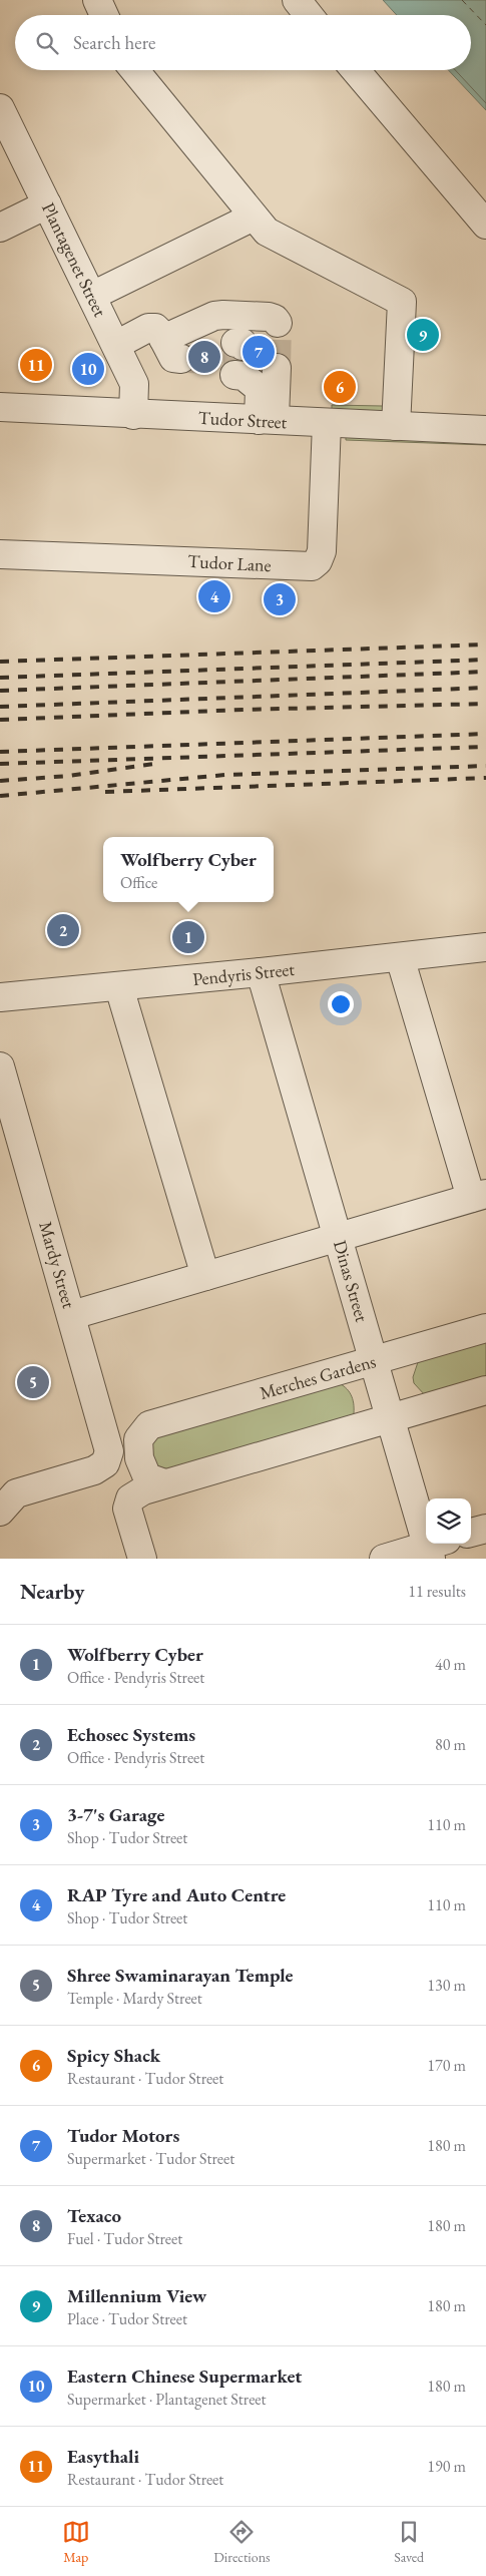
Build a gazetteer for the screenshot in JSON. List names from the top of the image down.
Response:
{
  "streets": {
    "street": [
      "Plantagenet Street",
      "Tudor Street",
      "Tudor Lane",
      "Pendyris Street",
      "Mardy Street",
      "Dinas Street",
      "Merches Gardens"
    ]
  },
  "crossings": [
    ["Plantagenet Street", "Tudor Street"],
    ["Tudor Street", "Tudor Lane"],
    ["Pendyris Street", "Dinas Street"],
    ["Dinas Street", "Merches Gardens"]
  ],
  "page": {
    "search": "Search here",
    "pins": [
      "9",
      "7",
      "8",
      "11",
      "10",
      "6",
      "4",
      "3",
      "2",
      "1",
      "5"
    ],
    "popup": ["Wolfberry Cyber", "Office"],
    "heading": ["Nearby", "11 results"],
    "list": [
      {
        "mark": "1",
        "name": "Wolfberry Cyber",
        "note": "Office · Pendyris Street",
        "value": "40 m"
      },
      {
        "mark": "2",
        "name": "Echosec Systems",
        "note": "Office · Pendyris Street",
        "value": "80 m"
      },
      {
        "mark": "3",
        "name": "3-7's Garage",
        "note": "Shop · Tudor Street",
        "value": "110 m"
      },
      {
        "mark": "4",
        "name": "RAP Tyre and Auto Centre",
        "note": "Shop · Tudor Street",
        "value": "110 m"
      },
      {
        "mark": "5",
        "name": "Shree Swaminarayan Temple",
        "note": "Temple · Mardy Street",
        "value": "130 m"
      },
      {
        "mark": "6",
        "name": "Spicy Shack",
        "note": "Restaurant · Tudor Street",
        "value": "170 m"
      },
      {
        "mark": "7",
        "name": "Tudor Motors",
        "note": "Supermarket · Tudor Street",
        "value": "180 m"
      },
      {
        "mark": "8",
        "name": "Texaco",
        "note": "Fuel · Tudor Street",
        "value": "180 m"
      },
      {
        "mark": "9",
        "name": "Millennium View",
        "note": "Place · Tudor Street",
        "value": "180 m"
      },
      {
        "mark": "10",
        "name": "Eastern Chinese Supermarket",
        "note": "Supermarket · Plantagenet Street",
        "value": "180 m"
      },
      {
        "mark": "11",
        "name": "Easythali",
        "note": "Restaurant · Tudor Street",
        "value": "190 m"
      }
    ],
    "nav": ["Map", "Directions", "Saved"]
  }
}
